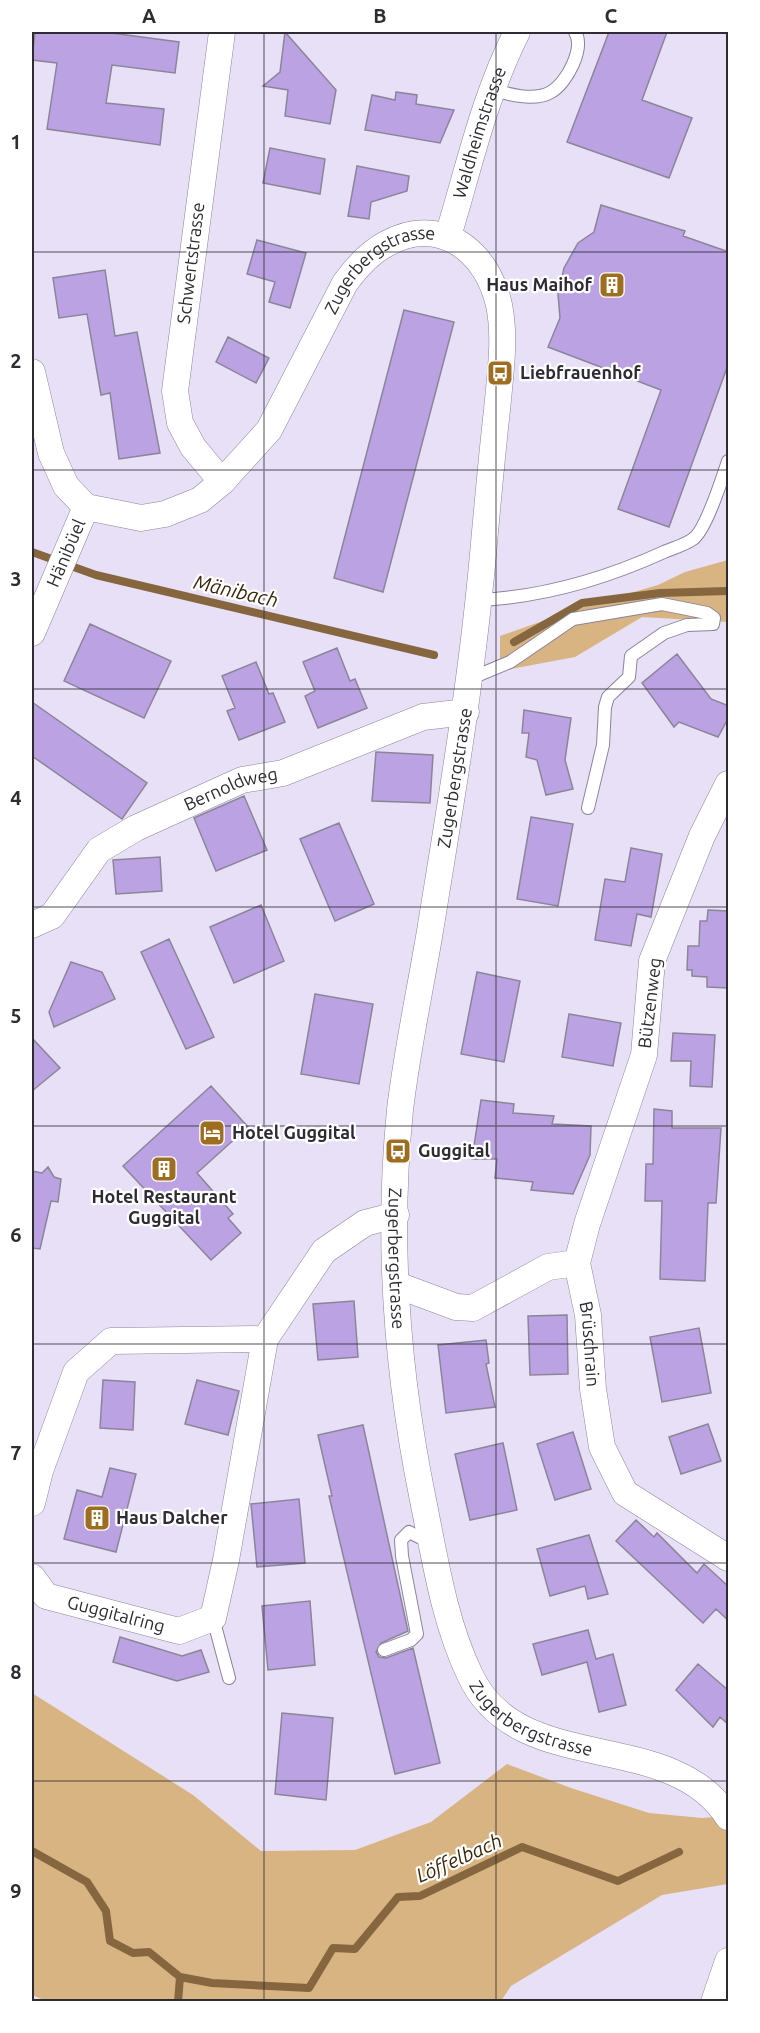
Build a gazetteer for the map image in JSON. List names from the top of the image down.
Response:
{
  "streets": {
    "street": [
      "Waldheimstrasse",
      "Schwertstrasse",
      "Zugerbergstrasse",
      "Hänibüel",
      "Bernoldweg",
      "Bützenweg",
      "Brüschrain",
      "Guggitalring"
    ]
  },
  "crossings": [
    ["Waldheimstrasse", "Zugerbergstrasse"],
    ["Schwertstrasse", "Zugerbergstrasse"],
    ["Zugerbergstrasse", "Hänibüel"],
    ["Zugerbergstrasse", "Bernoldweg"],
    ["Bützenweg", "Brüschrain"]
  ],
  "water": ["Mänibach", "Löffelbach"],
  "places": {
    "building": ["Haus Maihof", "Hotel Restaurant Guggital", "Haus Dalcher"],
    "bus stop": ["Liebfrauenhof", "Guggital"],
    "hotel": ["Hotel Guggital"]
  },
  "grid": {
    "columns": ["A", "B", "C"],
    "rows": [
      "1",
      "2",
      "3",
      "4",
      "5",
      "6",
      "7",
      "8",
      "9"
    ]
  }
}
